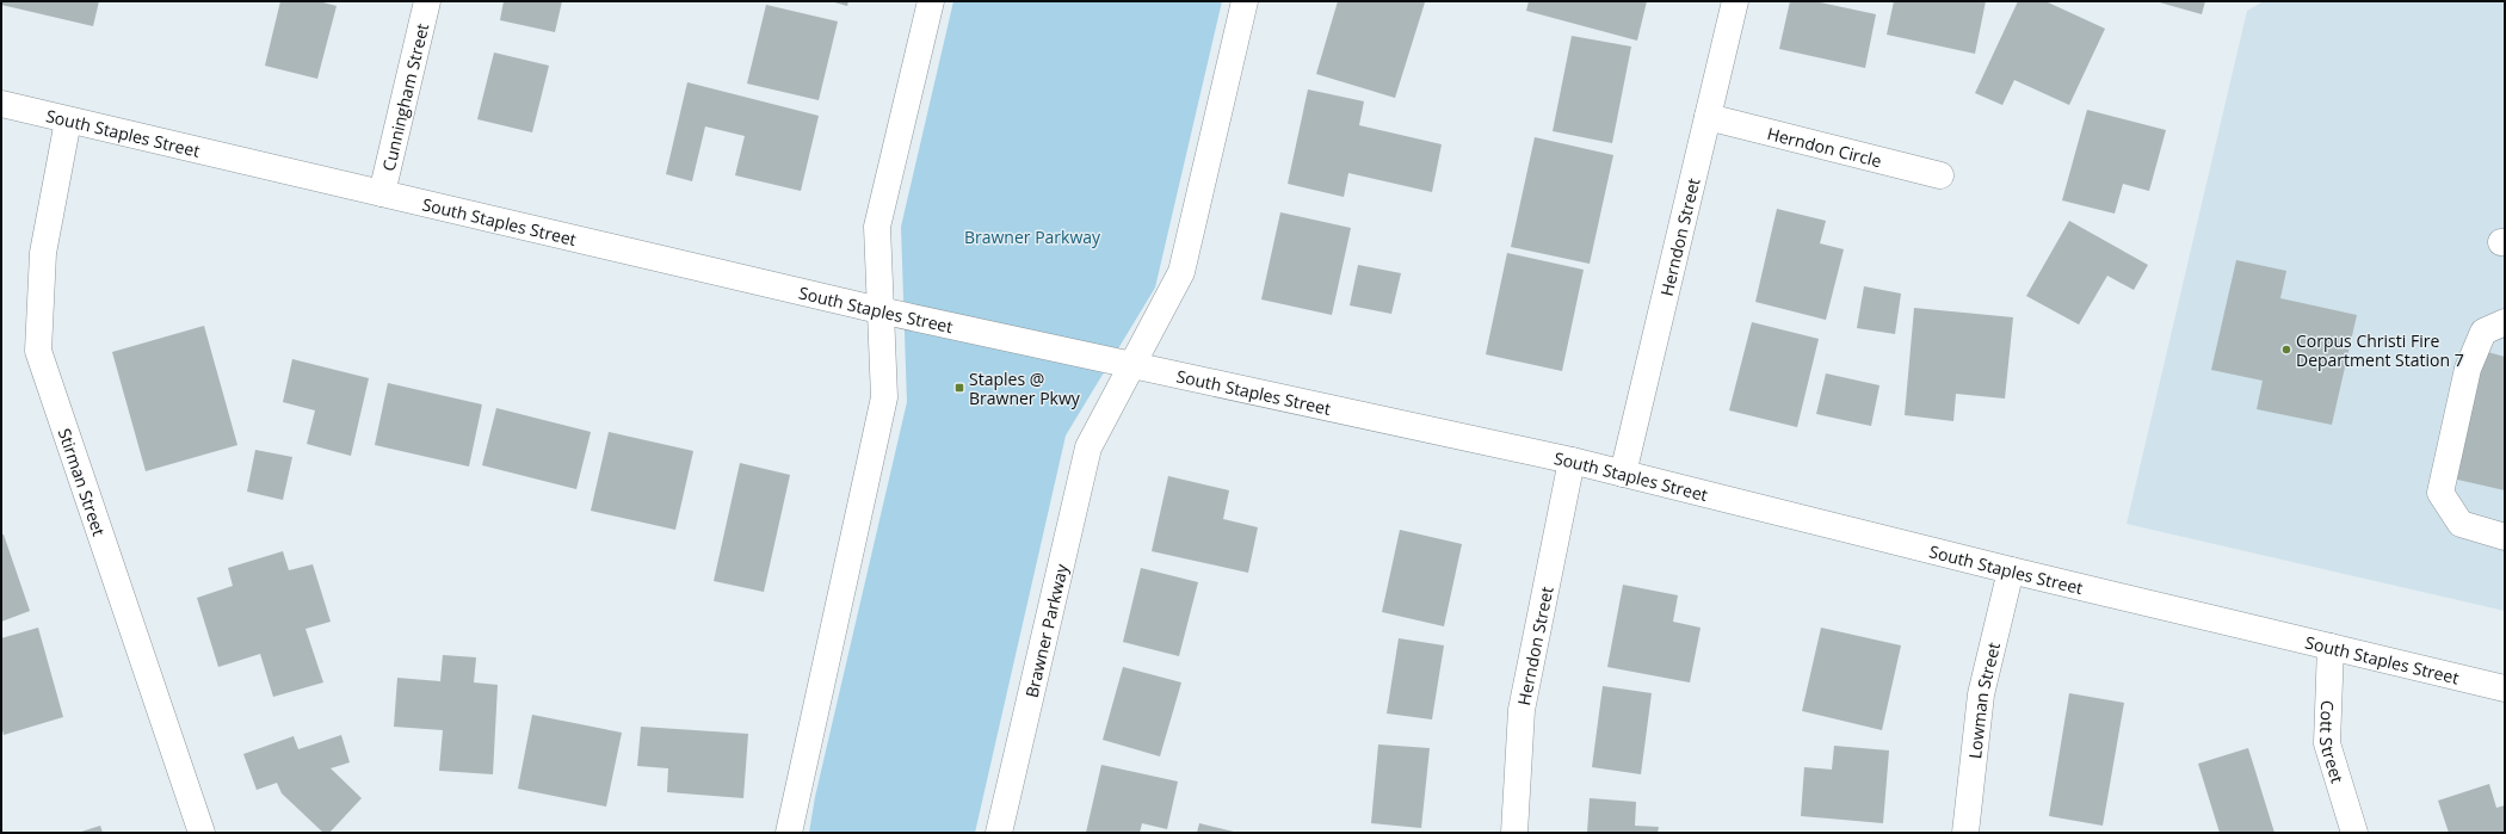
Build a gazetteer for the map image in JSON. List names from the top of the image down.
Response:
{
  "streets": {
    "street": [
      "Cunningham Street",
      "South Staples Street",
      "Herndon Circle",
      "Herndon Street",
      "Stirman Street",
      "Brawner Parkway",
      "Lowman Street",
      "Cott Street"
    ]
  },
  "crossings": [
    ["Cunningham Street", "South Staples Street"],
    ["South Staples Street", "Herndon Street"],
    ["South Staples Street", "Stirman Street"],
    ["South Staples Street", "Brawner Parkway"],
    ["South Staples Street", "Lowman Street"],
    ["South Staples Street", "Cott Street"],
    ["Herndon Circle", "Herndon Street"]
  ],
  "parks": ["Brawner Parkway"],
  "places": {
    "other": ["Corpus Christi Fire Department Station 7"],
    "transit": ["Staples @ Brawner Pkwy"]
  }
}
